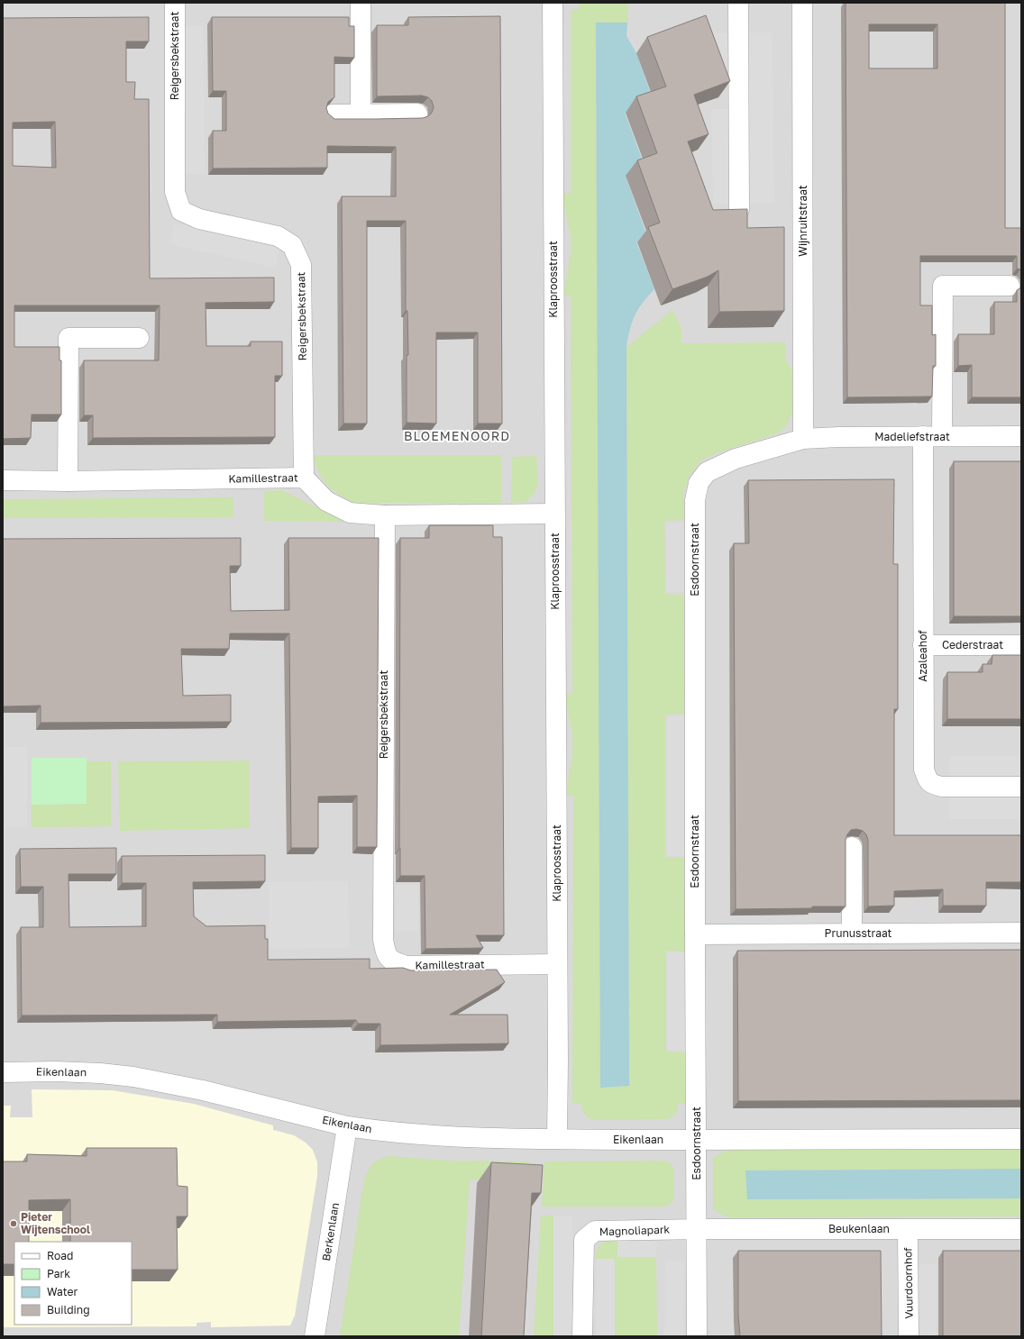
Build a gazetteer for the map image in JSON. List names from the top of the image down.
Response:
{
  "streets": {
    "street": [
      "Reigersbekstraat",
      "Wijnruitstraat",
      "Klaproosstraat",
      "Madeliefstraat",
      "Kamillestraat",
      "Esdoornstraat",
      "Cederstraat",
      "Azaleahof",
      "Prunusstraat",
      "Eikenlaan",
      "Beukenlaan",
      "Magnoliapark",
      "Berkenlaan",
      "Vuurdoornhof"
    ]
  },
  "crossings": [
    ["Reigersbekstraat", "Kamillestraat"],
    ["Wijnruitstraat", "Madeliefstraat"],
    ["Wijnruitstraat", "Esdoornstraat"],
    ["Klaproosstraat", "Kamillestraat"],
    ["Klaproosstraat", "Eikenlaan"],
    ["Madeliefstraat", "Esdoornstraat"],
    ["Madeliefstraat", "Azaleahof"],
    ["Esdoornstraat", "Prunusstraat"],
    ["Esdoornstraat", "Eikenlaan"],
    ["Esdoornstraat", "Beukenlaan"],
    ["Esdoornstraat", "Magnoliapark"],
    ["Cederstraat", "Azaleahof"],
    ["Eikenlaan", "Berkenlaan"],
    ["Beukenlaan", "Magnoliapark"],
    ["Beukenlaan", "Vuurdoornhof"]
  ],
  "districts": ["BLOEMENOORD"],
  "places": ["Pieter Wijtenschool"],
  "legend": [
    "Road",
    "Park",
    "Water",
    "Building"
  ]
}
